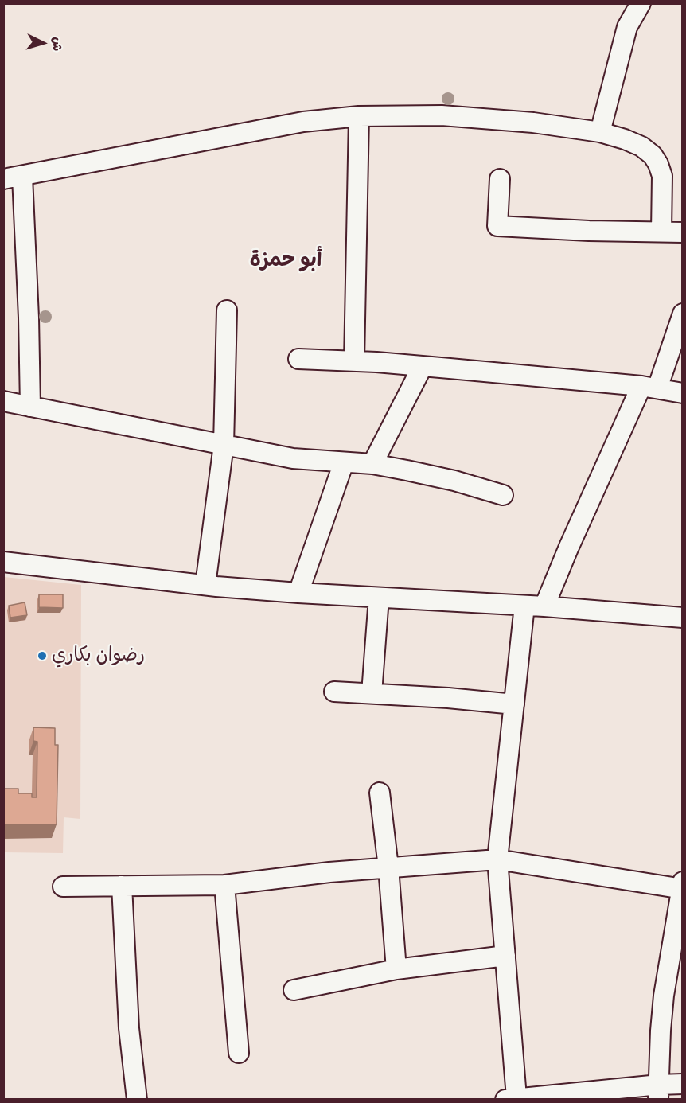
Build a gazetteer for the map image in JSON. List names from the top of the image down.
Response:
{
  "districts": ["أبو حمزة"],
  "places": ["رضوان بكاري"],
  "north": "right"
}
